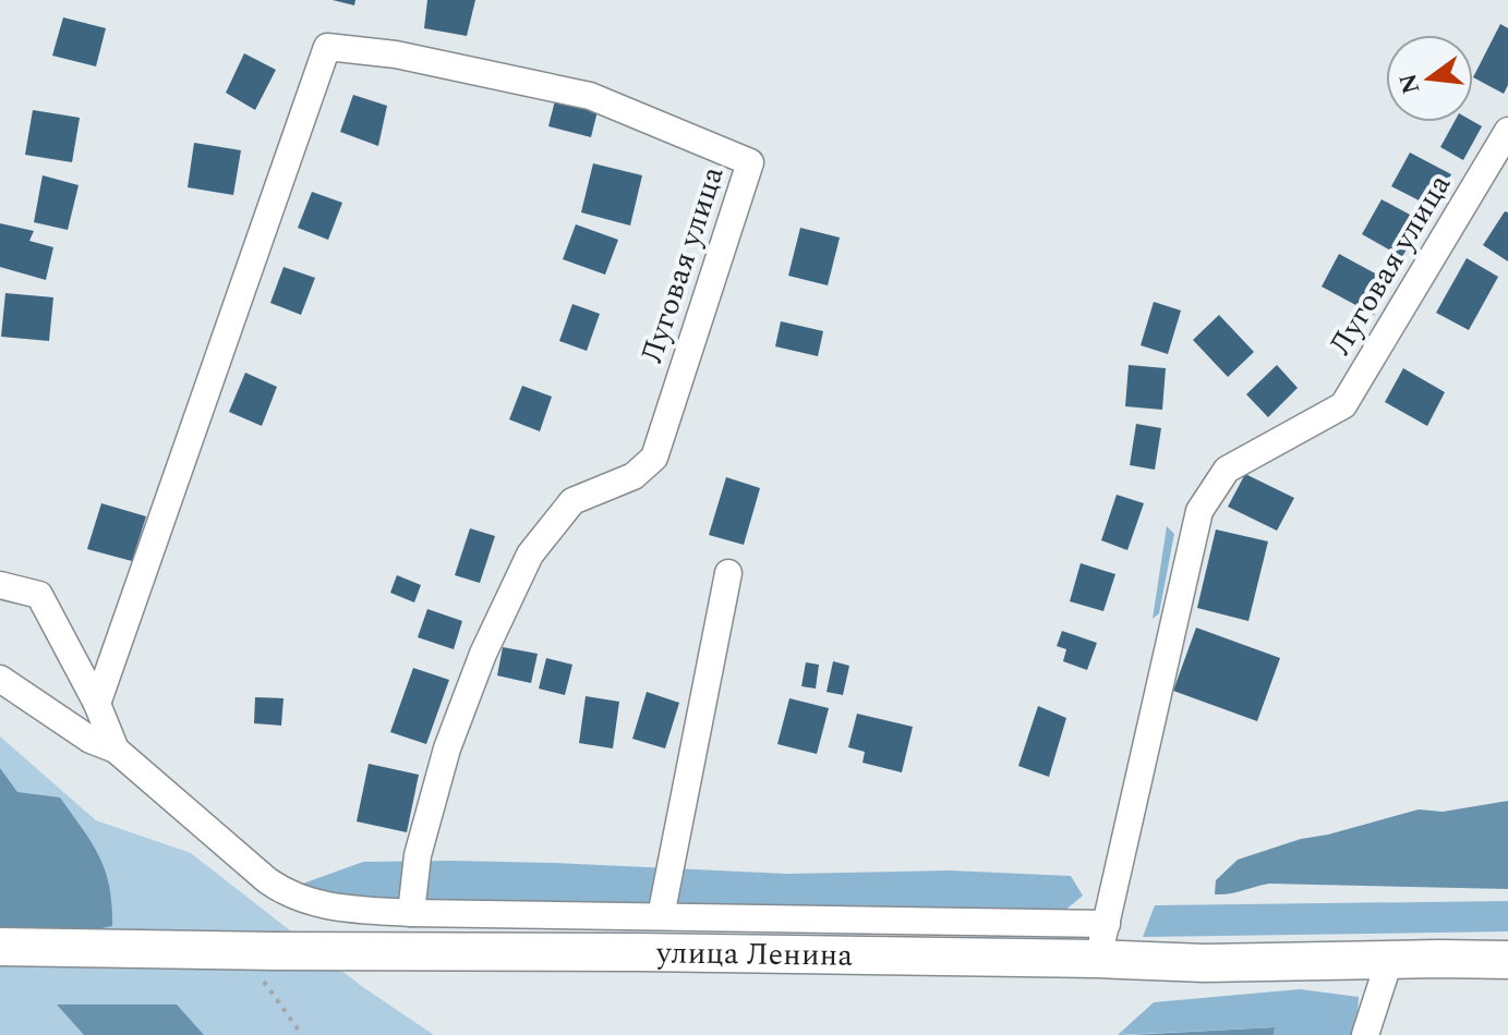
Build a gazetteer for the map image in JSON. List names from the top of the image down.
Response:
{
  "streets": {
    "main road": ["улица Ленина"],
    "street": ["Луговая улица"]
  },
  "crossings": [
    ["Луговая улица", "улица Ленина"]
  ],
  "north": "left"
}
